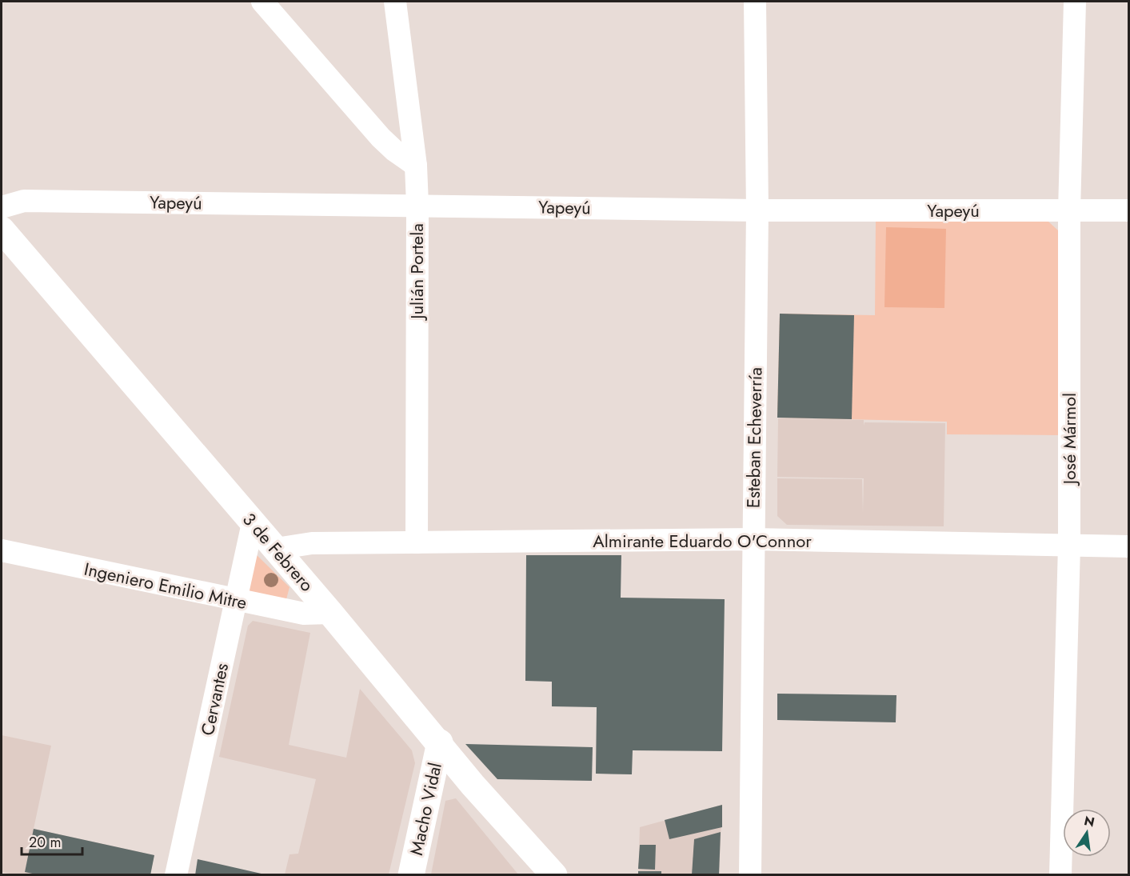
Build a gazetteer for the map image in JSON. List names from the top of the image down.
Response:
{
  "streets": {
    "main road": ["3 de Febrero", "Macho Vidal"],
    "street": [
      "Yapeyú",
      "Julián Portela",
      "Esteban Echeverría",
      "José Mármol",
      "Almirante Eduardo O'Connor",
      "Ingeniero Emilio Mitre",
      "Cervantes"
    ]
  },
  "crossings": [
    ["Yapeyú", "Julián Portela"],
    ["Yapeyú", "Esteban Echeverría"],
    ["Yapeyú", "José Mármol"],
    ["Julián Portela", "Almirante Eduardo O'Connor"],
    ["Esteban Echeverría", "Almirante Eduardo O'Connor"],
    ["José Mármol", "Almirante Eduardo O'Connor"],
    ["Almirante Eduardo O'Connor", "3 de Febrero"],
    ["3 de Febrero", "Ingeniero Emilio Mitre"],
    ["3 de Febrero", "Cervantes"],
    ["3 de Febrero", "Macho Vidal"],
    ["Ingeniero Emilio Mitre", "Cervantes"]
  ],
  "scale_bar": "20 m",
  "north": "top"
}
